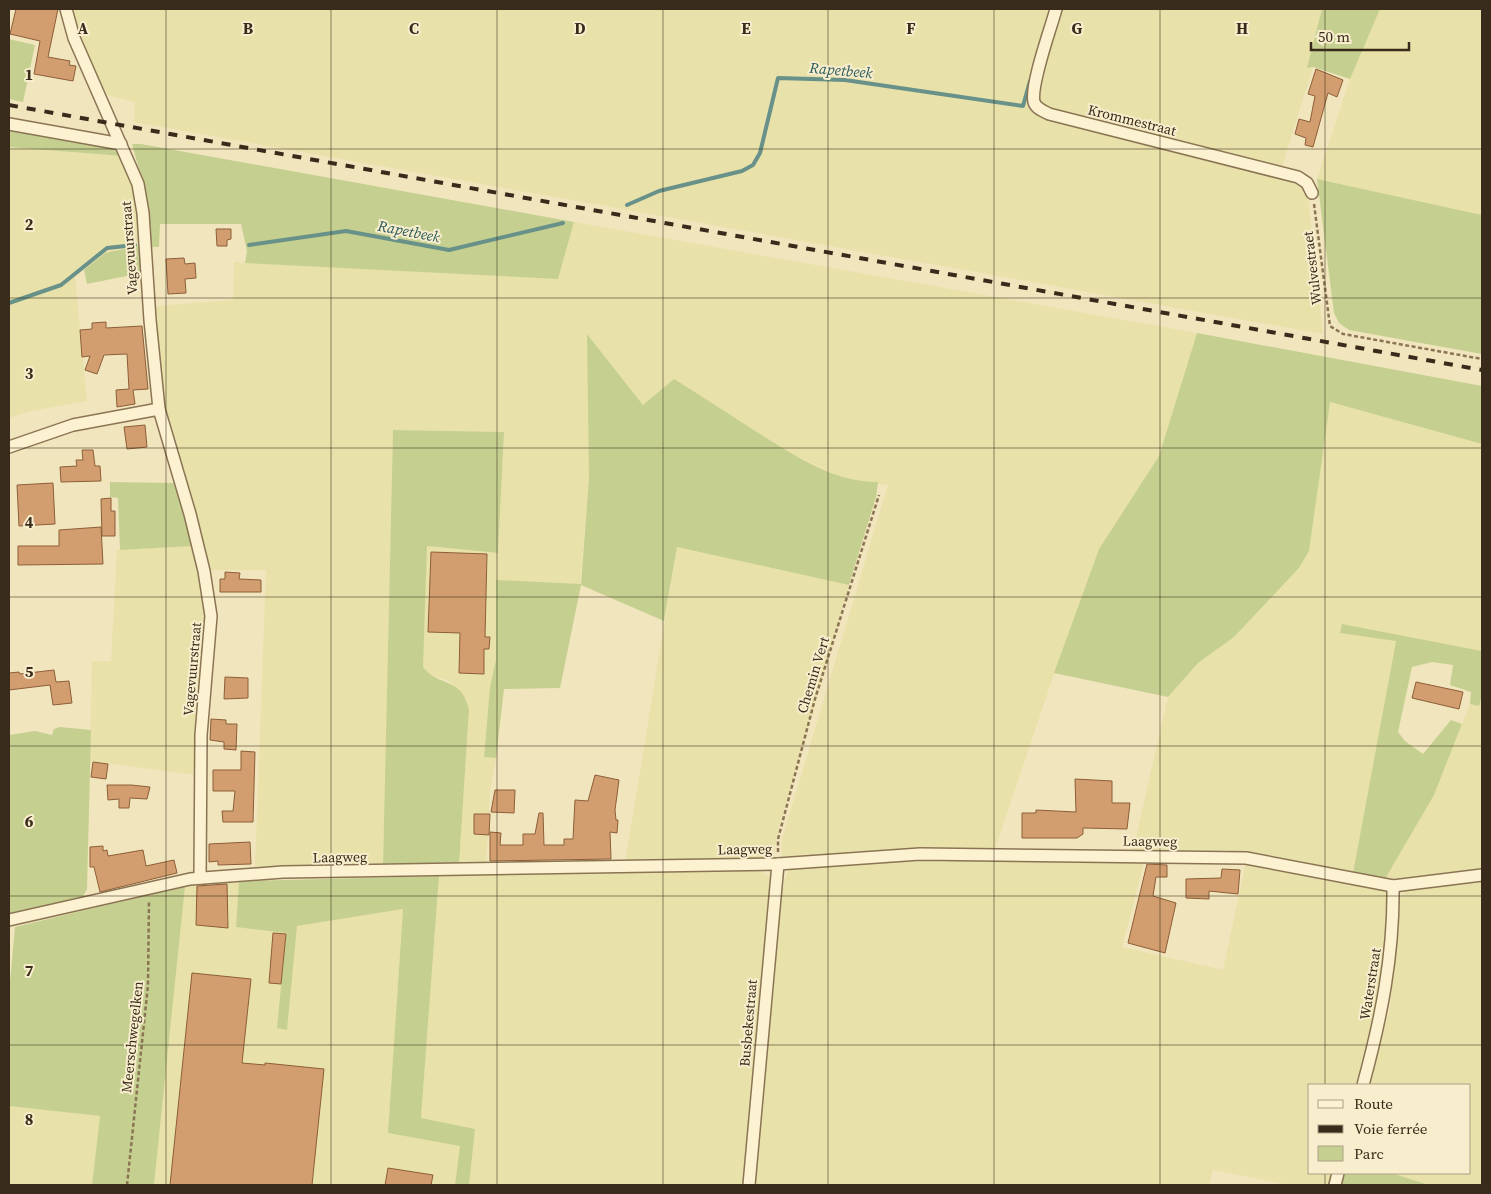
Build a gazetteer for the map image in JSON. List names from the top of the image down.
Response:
{
  "streets": {
    "street": [
      "Krommestraat",
      "Vagevuurstraat",
      "Laagweg",
      "Waterstraat",
      "Busbekestraat"
    ],
    "path": ["Wulvestraet", "Chemin Vert", "Meerschwegelken"]
  },
  "crossings": [
    ["Krommestraat", "Wulvestraet"],
    ["Vagevuurstraat", "Laagweg"],
    ["Chemin Vert", "Laagweg"],
    ["Chemin Vert", "Busbekestraat"],
    ["Laagweg", "Waterstraat"],
    ["Laagweg", "Busbekestraat"],
    ["Laagweg", "Meerschwegelken"]
  ],
  "water": ["Rapetbeek"],
  "legend": ["Route", "Voie ferrée", "Parc"],
  "scale_bar": "50 m",
  "grid": {
    "columns": [
      "A",
      "B",
      "C",
      "D",
      "E",
      "F",
      "G",
      "H"
    ],
    "rows": [
      "1",
      "2",
      "3",
      "4",
      "5",
      "6",
      "7",
      "8"
    ]
  }
}
